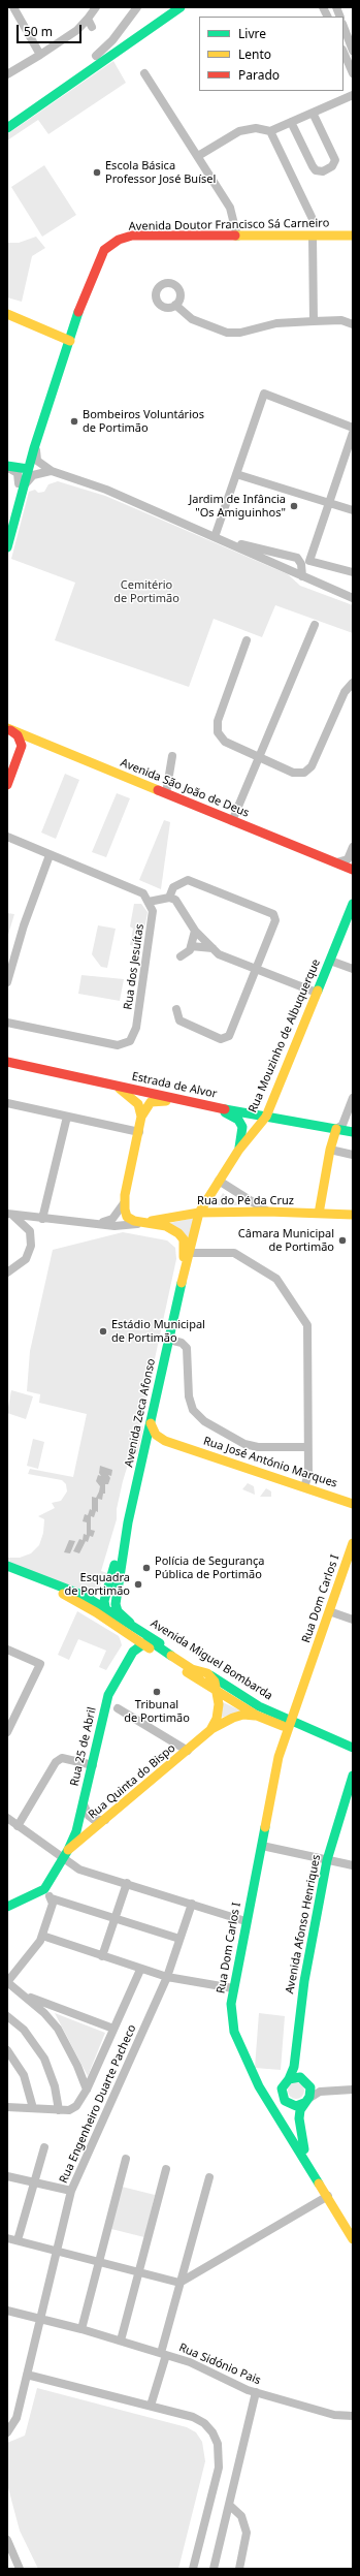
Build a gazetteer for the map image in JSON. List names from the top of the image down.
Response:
{
  "streets": {
    "street": [
      "Avenida Doutor Francisco Sá Carneiro",
      "Avenida São João de Deus",
      "Rua dos Jesuítas",
      "Rua Mouzinho de Albuquerque",
      "Estrada de Alvor",
      "Rua do Pé da Cruz",
      "Avenida Zeca Afonso",
      "Rua José António Marques",
      "Rua Dom Carlos I",
      "Avenida Miguel Bombarda",
      "Rua 25 de Abril",
      "Rua Quinta do Bispo",
      "Avenida Afonso Henriques",
      "Rua Engenheiro Duarte Pacheco",
      "Rua Sidónio Pais"
    ]
  },
  "crossings": [
    ["Rua Mouzinho de Albuquerque", "Estrada de Alvor"],
    ["Rua Mouzinho de Albuquerque", "Rua do Pé da Cruz"],
    ["Rua Mouzinho de Albuquerque", "Avenida Zeca Afonso"],
    ["Estrada de Alvor", "Rua do Pé da Cruz"],
    ["Estrada de Alvor", "Avenida Zeca Afonso"],
    ["Rua do Pé da Cruz", "Avenida Zeca Afonso"],
    ["Avenida Zeca Afonso", "Rua José António Marques"],
    ["Avenida Zeca Afonso", "Avenida Miguel Bombarda"],
    ["Rua Dom Carlos I", "Avenida Miguel Bombarda"],
    ["Avenida Miguel Bombarda", "Rua 25 de Abril"],
    ["Avenida Miguel Bombarda", "Rua Quinta do Bispo"],
    ["Rua 25 de Abril", "Rua Quinta do Bispo"],
    ["Rua Engenheiro Duarte Pacheco", "Rua Sidónio Pais"]
  ],
  "parks": ["Cemitério de Portimão"],
  "places": [
    "Escola Básica Professor José Buísel",
    "Bombeiros Voluntários de Portimão",
    "Jardim de Infância \"Os Amiguinhos\"",
    "Câmara Municipal de Portimão",
    "Estádio Municipal de Portimão",
    "Polícia de Segurança Pública de Portimão",
    "Esquadra de Portimão",
    "Tribunal de Portimão"
  ],
  "legend": ["Livre", "Lento", "Parado"],
  "scale_bar": "50 m"
}
